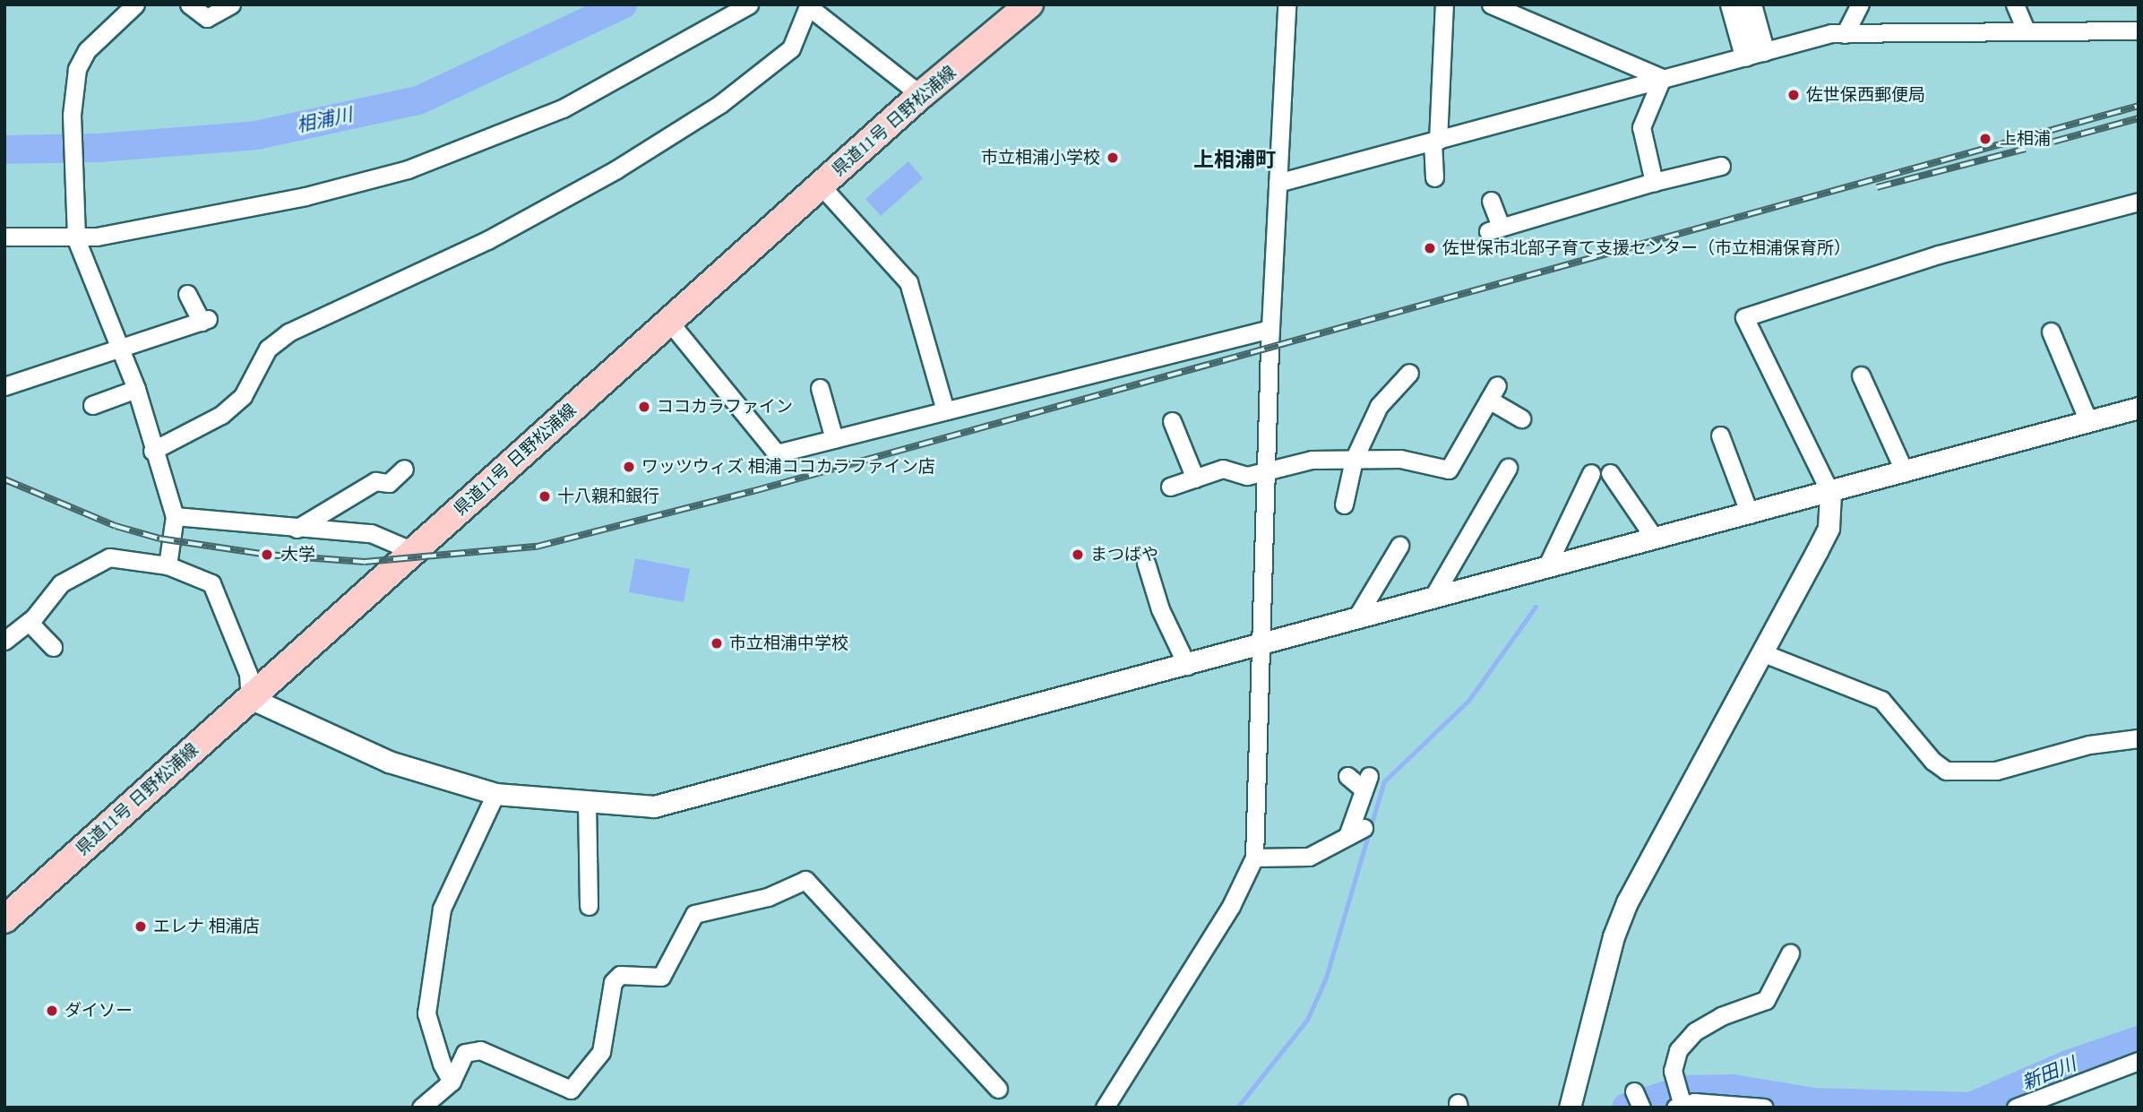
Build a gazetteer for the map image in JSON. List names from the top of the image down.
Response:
{
  "streets": {
    "main road": ["県道11号 日野松浦線"]
  },
  "districts": ["上相浦町"],
  "water": ["相浦川", "新田川"],
  "places": [
    "佐世保西郵便局",
    "上相浦",
    "市立相浦小学校",
    "佐世保市北部子育て支援センター（市立相浦保育所）",
    "ココカラファイン",
    "ワッツウィズ 相浦ココカラファイン店",
    "十八親和銀行",
    "大学",
    "まつばや",
    "市立相浦中学校",
    "エレナ 相浦店",
    "ダイソー"
  ]
}
